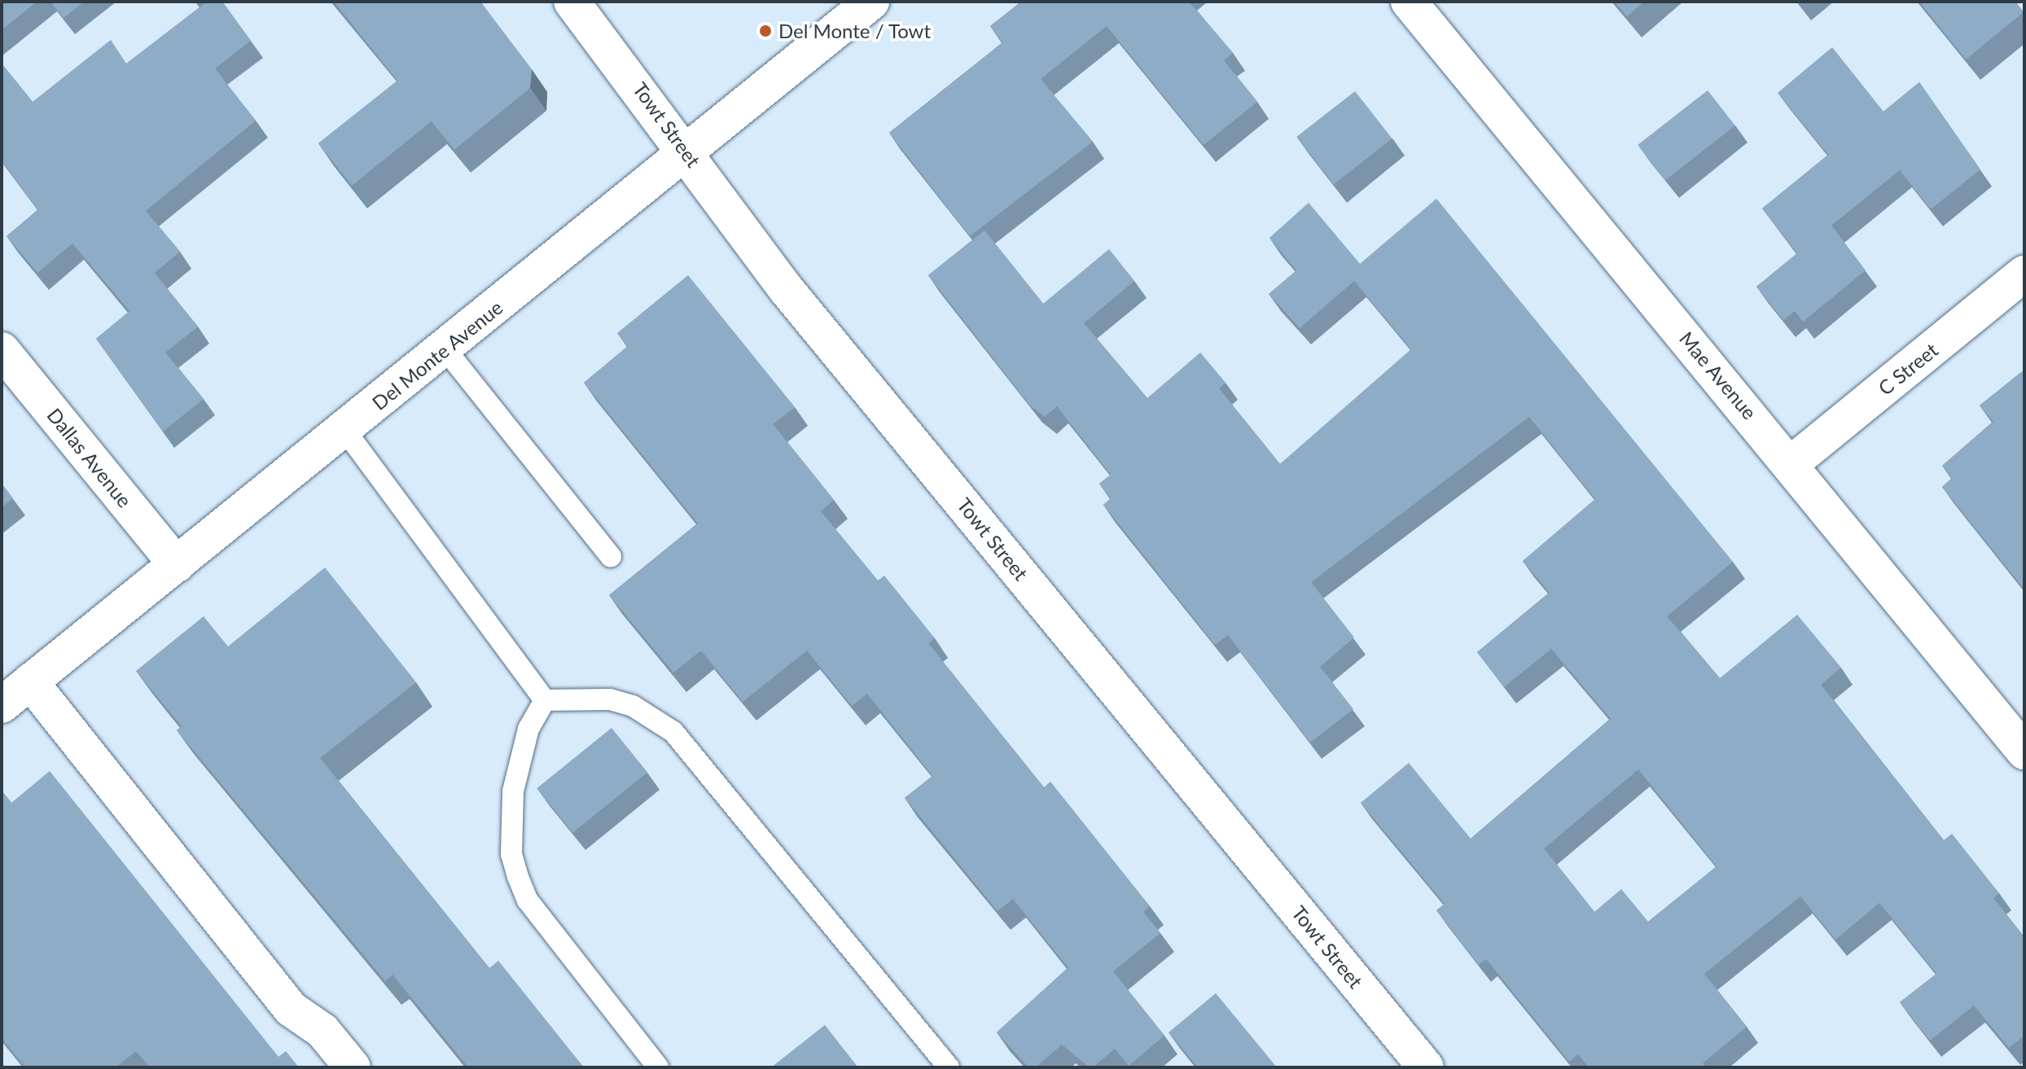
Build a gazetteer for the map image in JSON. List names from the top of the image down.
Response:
{
  "streets": {
    "street": [
      "Towt Street",
      "Del Monte Avenue",
      "C Street",
      "Mae Avenue",
      "Dallas Avenue"
    ]
  },
  "crossings": [
    ["Towt Street", "Del Monte Avenue"],
    ["Del Monte Avenue", "Dallas Avenue"],
    ["C Street", "Mae Avenue"]
  ],
  "places": ["Del Monte / Towt"]
}
